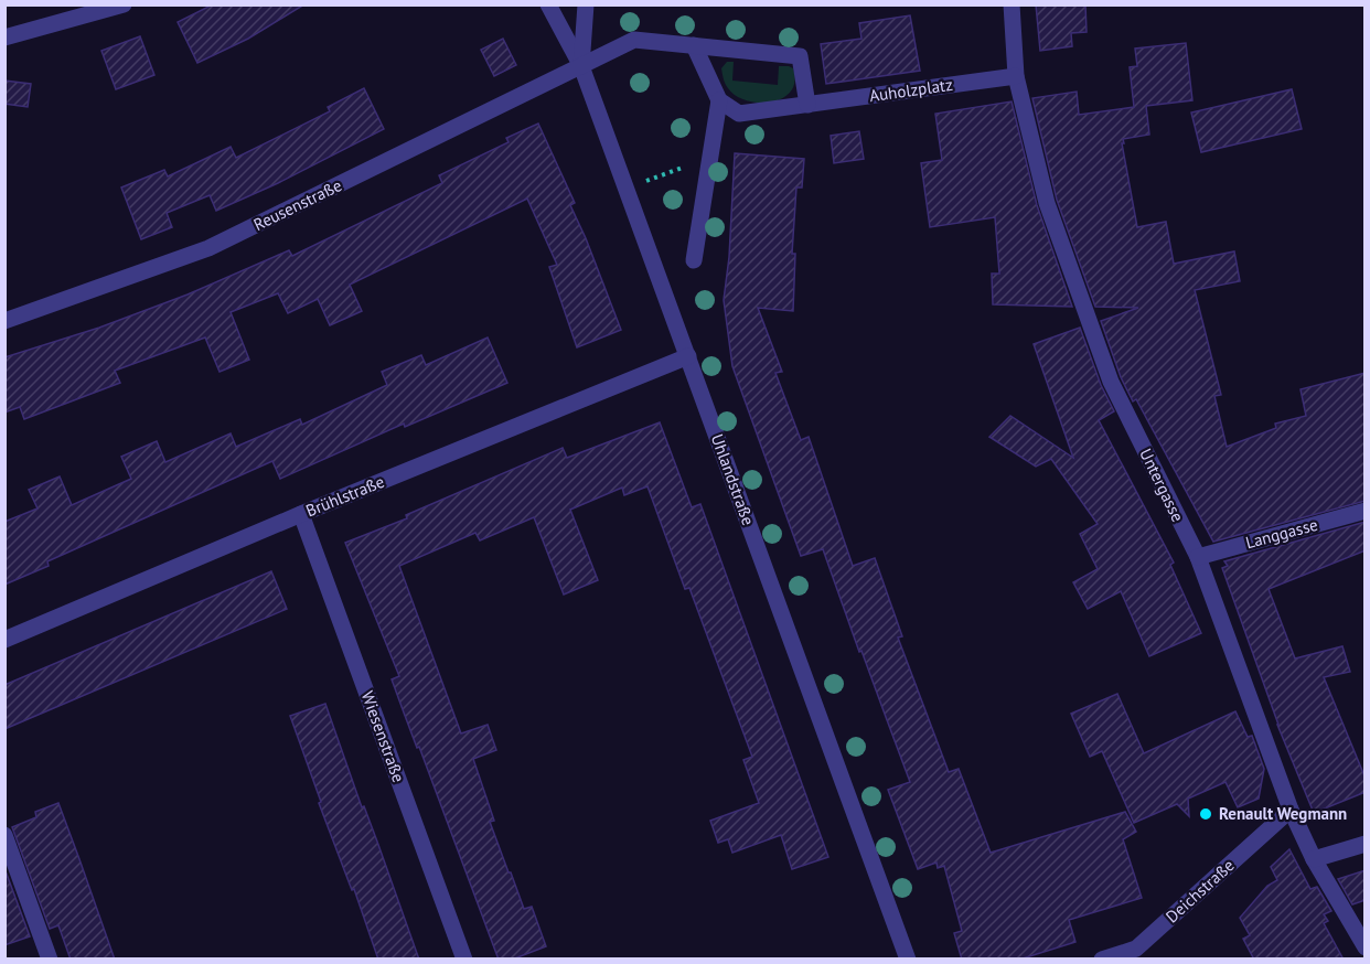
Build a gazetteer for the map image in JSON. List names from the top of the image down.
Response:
{
  "streets": {
    "street": [
      "Auholzplatz",
      "Reusenstraße",
      "Uhlandstraße",
      "Untergasse",
      "Brühlstraße",
      "Langgasse",
      "Wiesenstraße",
      "Deichstraße"
    ]
  },
  "crossings": [
    ["Auholzplatz", "Untergasse"],
    ["Reusenstraße", "Uhlandstraße"],
    ["Uhlandstraße", "Brühlstraße"],
    ["Untergasse", "Langgasse"],
    ["Untergasse", "Deichstraße"],
    ["Brühlstraße", "Wiesenstraße"]
  ],
  "places": ["Renault Wegmann"]
}
